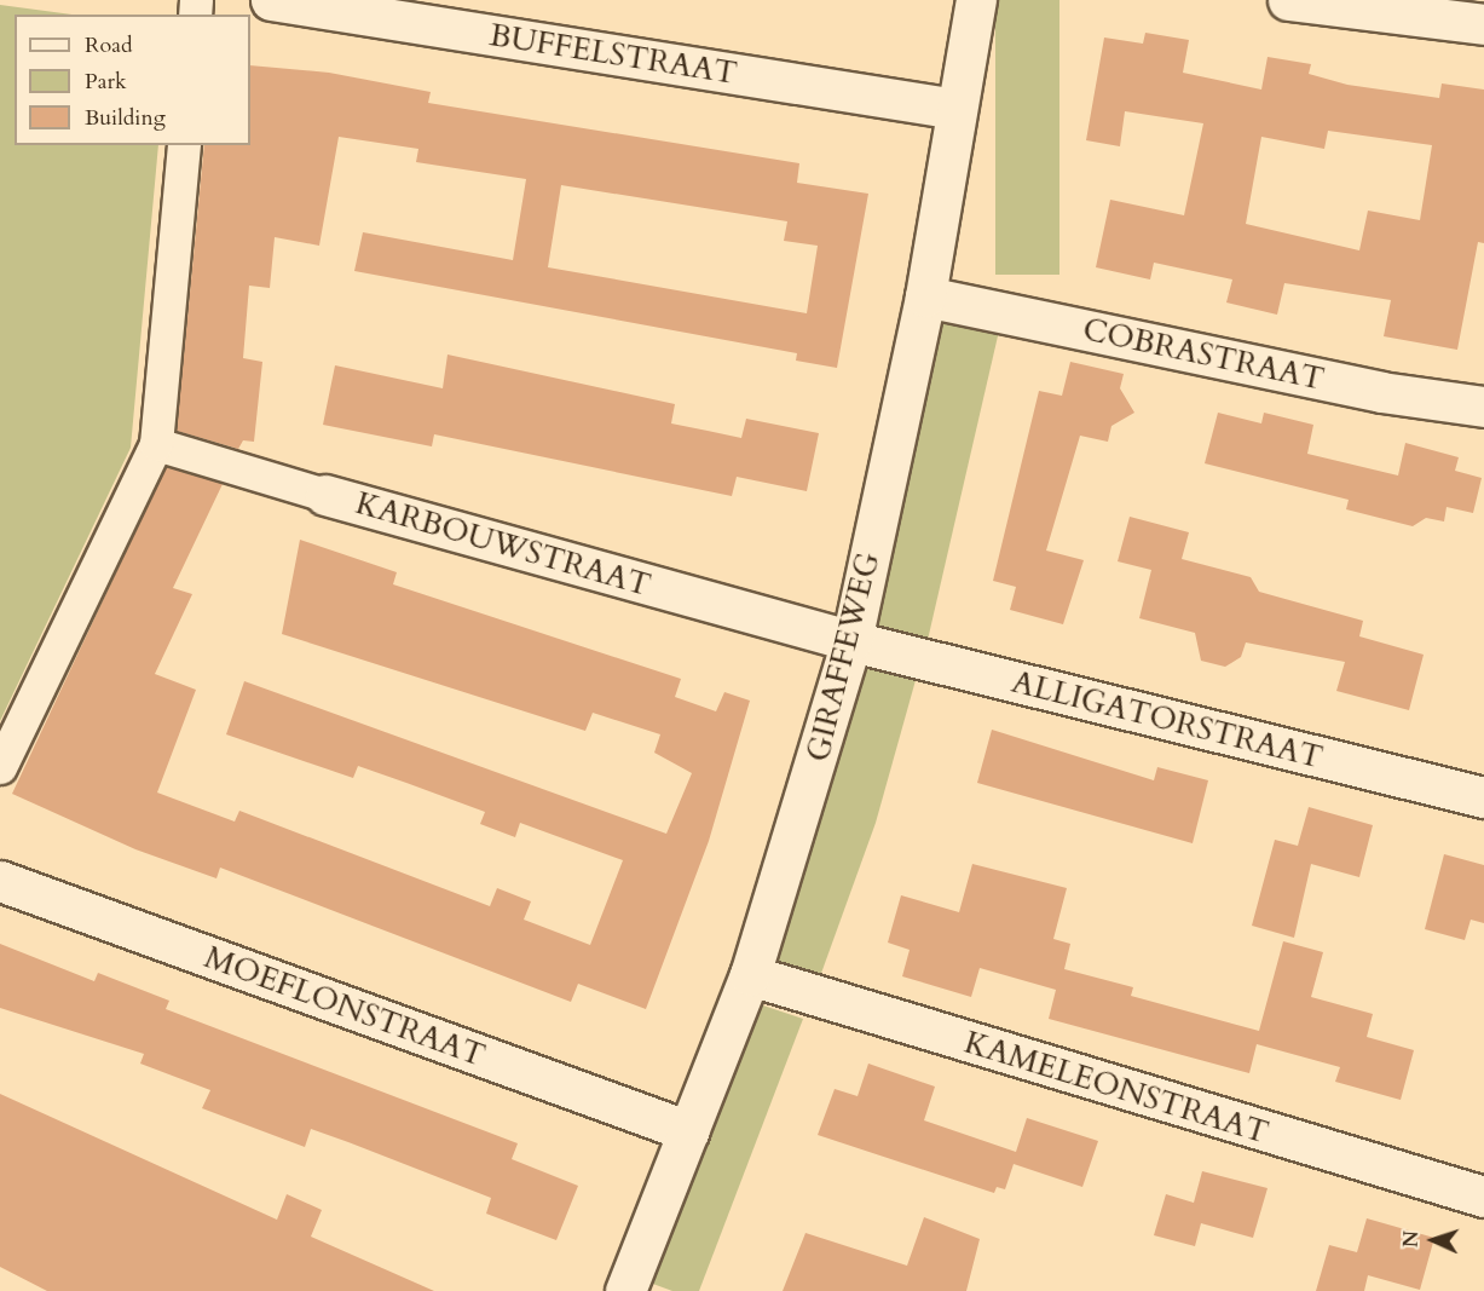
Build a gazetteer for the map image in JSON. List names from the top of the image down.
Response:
{
  "streets": {
    "street": [
      "BUFFELSTRAAT",
      "COBRASTRAAT",
      "KARBOUWSTRAAT",
      "GIRAFFEWEG",
      "ALLIGATORSTRAAT",
      "MOEFLONSTRAAT",
      "KAMELEONSTRAAT"
    ]
  },
  "crossings": [
    ["BUFFELSTRAAT", "GIRAFFEWEG"],
    ["COBRASTRAAT", "GIRAFFEWEG"],
    ["KARBOUWSTRAAT", "GIRAFFEWEG"],
    ["KARBOUWSTRAAT", "ALLIGATORSTRAAT"],
    ["GIRAFFEWEG", "ALLIGATORSTRAAT"],
    ["GIRAFFEWEG", "MOEFLONSTRAAT"],
    ["GIRAFFEWEG", "KAMELEONSTRAAT"]
  ],
  "legend": ["Road", "Park", "Building"],
  "north": "left"
}
